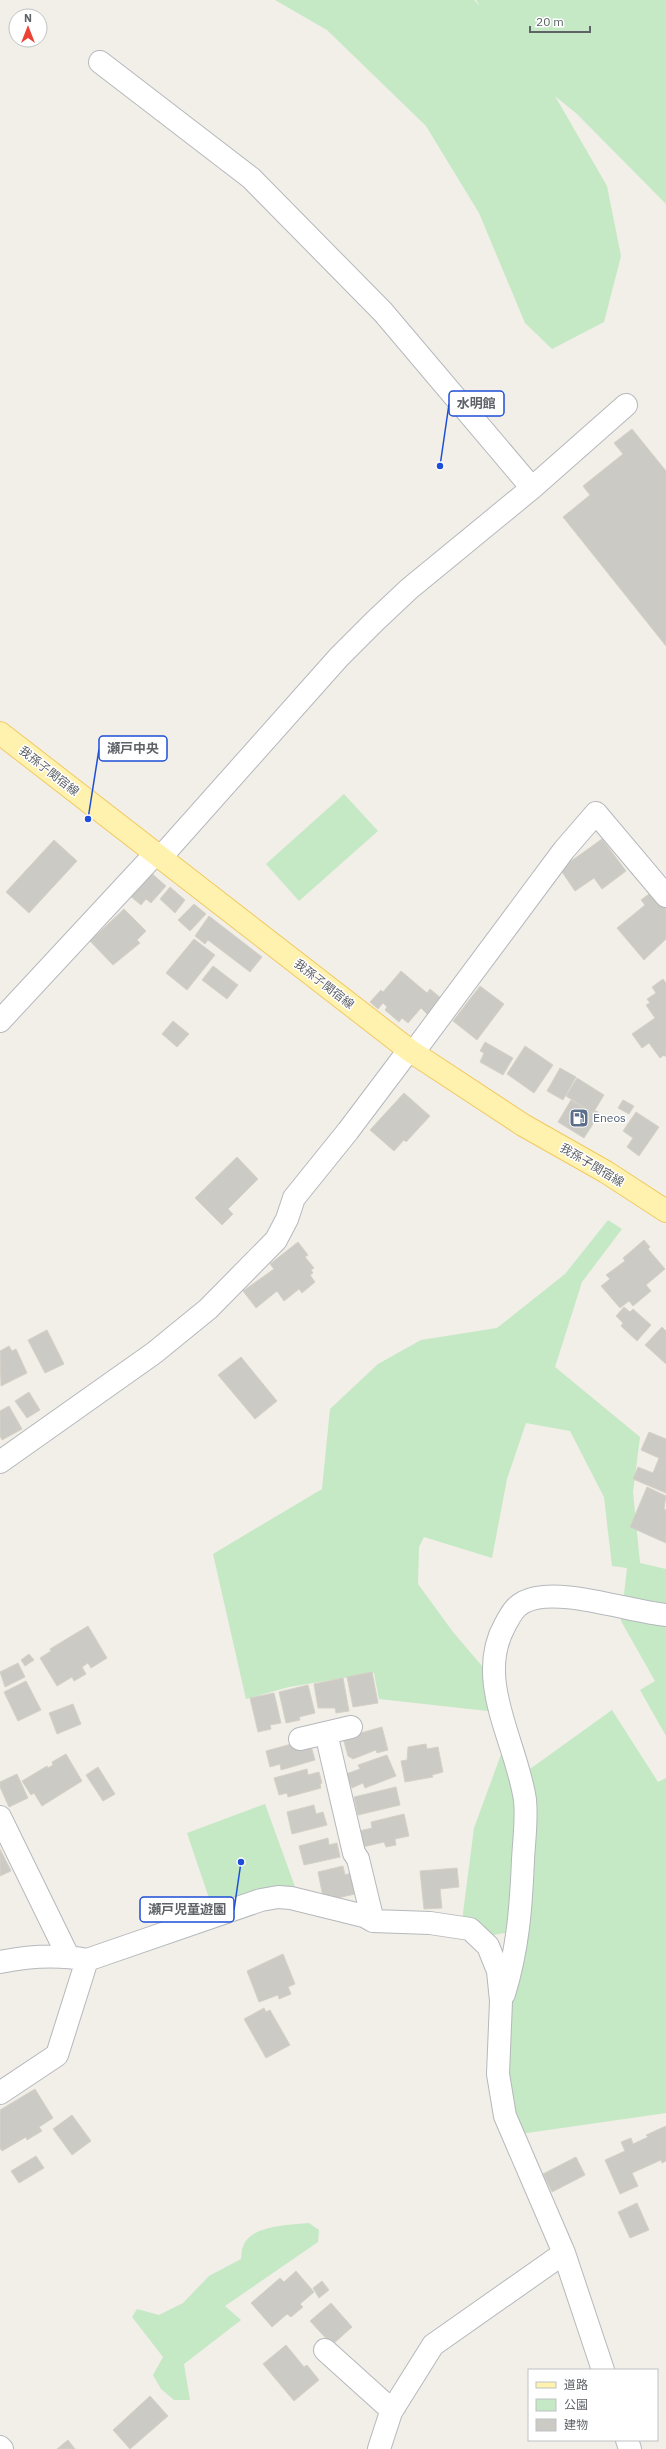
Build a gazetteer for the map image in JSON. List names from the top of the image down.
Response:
{
  "streets": {
    "main road": ["我孫子関宿線"]
  },
  "places": {
    "other": ["水明館", "瀬戸中央", "瀬戸児童遊園"],
    "fuel station": ["Eneos"]
  },
  "legend": ["道路", "公園", "建物"],
  "scale_bar": "20 m",
  "north": "top"
}
